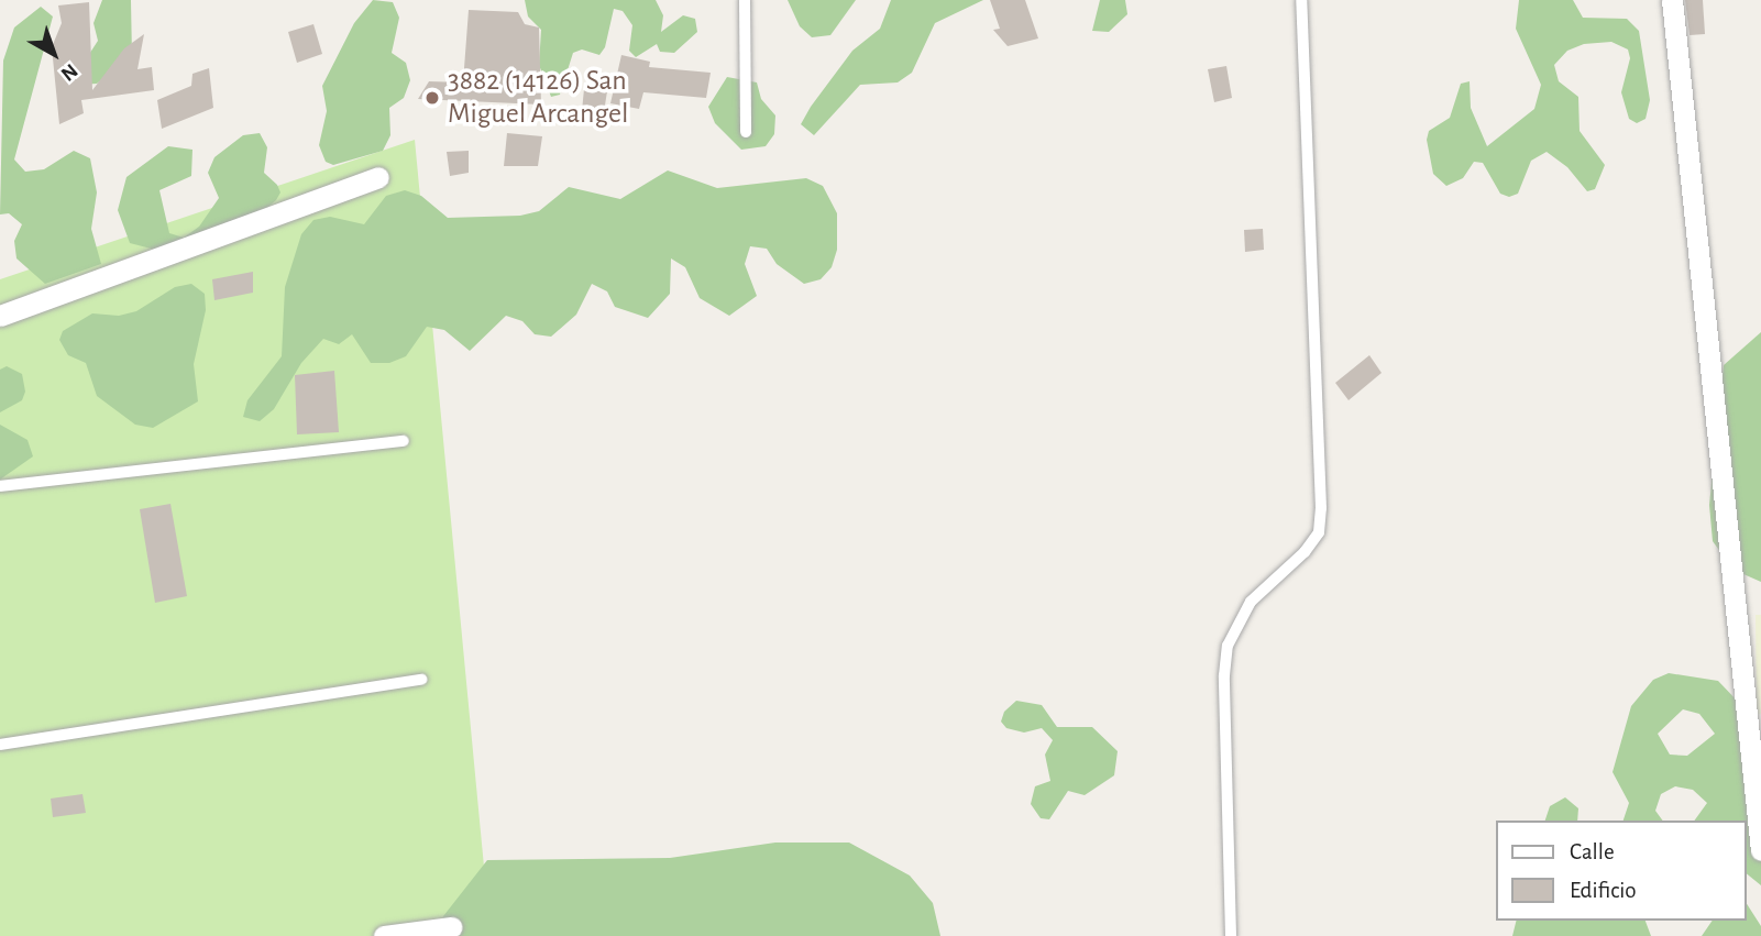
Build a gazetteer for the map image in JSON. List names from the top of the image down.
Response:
{
  "places": ["3882 (14126) San Miguel Arcangel"],
  "legend": ["Calle", "Edificio"],
  "north": "bottom right"
}
